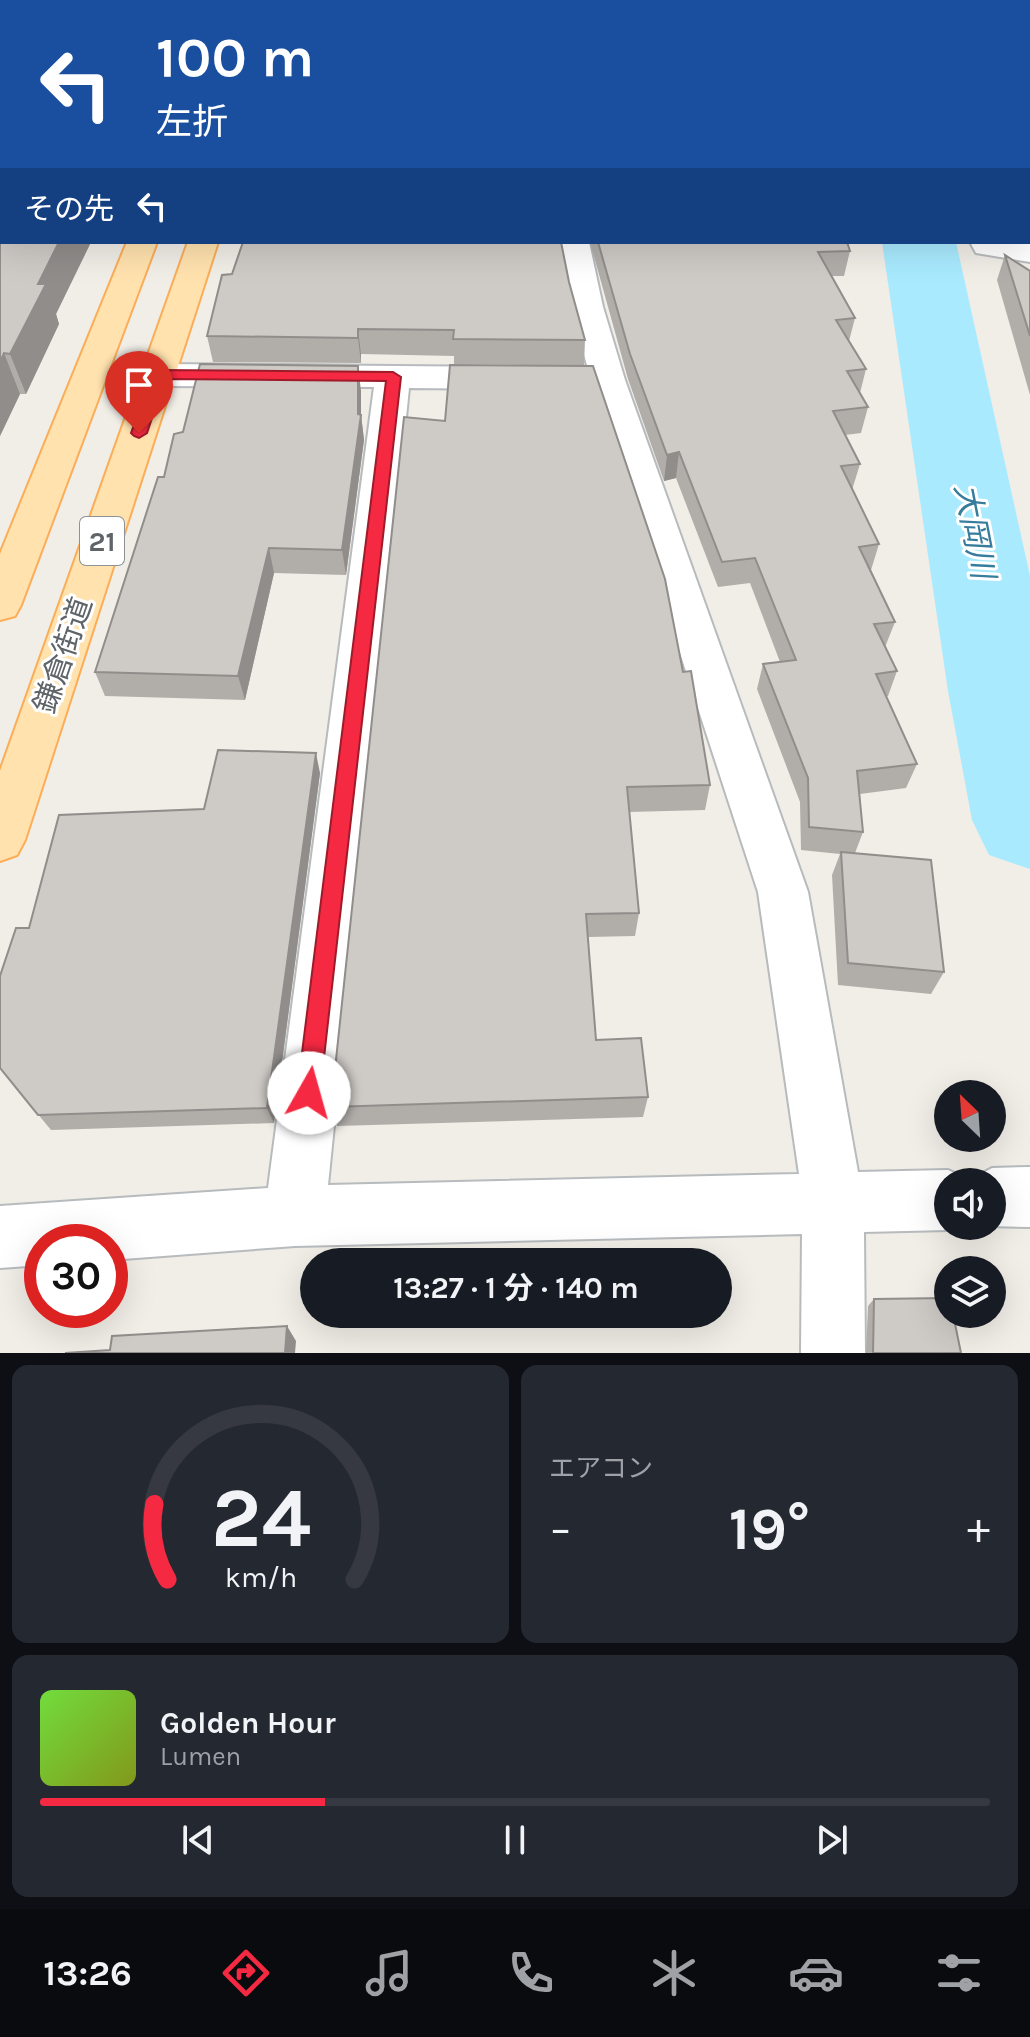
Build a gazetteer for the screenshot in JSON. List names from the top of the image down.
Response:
{
  "streets": {
    "main road": ["21", "鎌倉街道"]
  },
  "water": ["大岡川"],
  "north": "top left",
  "page": {
    "turn": ["100 m", "左折"],
    "then": "その先",
    "limit": "30",
    "trip": "13:27 · 1 分 · 140 m",
    "tile": "エアコン",
    "heat": ["−", "19°", "+"],
    "song": ["Golden Hour", "Lumen"],
    "tabs": "13:26",
    "gauge": ["24", "km/h"]
  }
}
